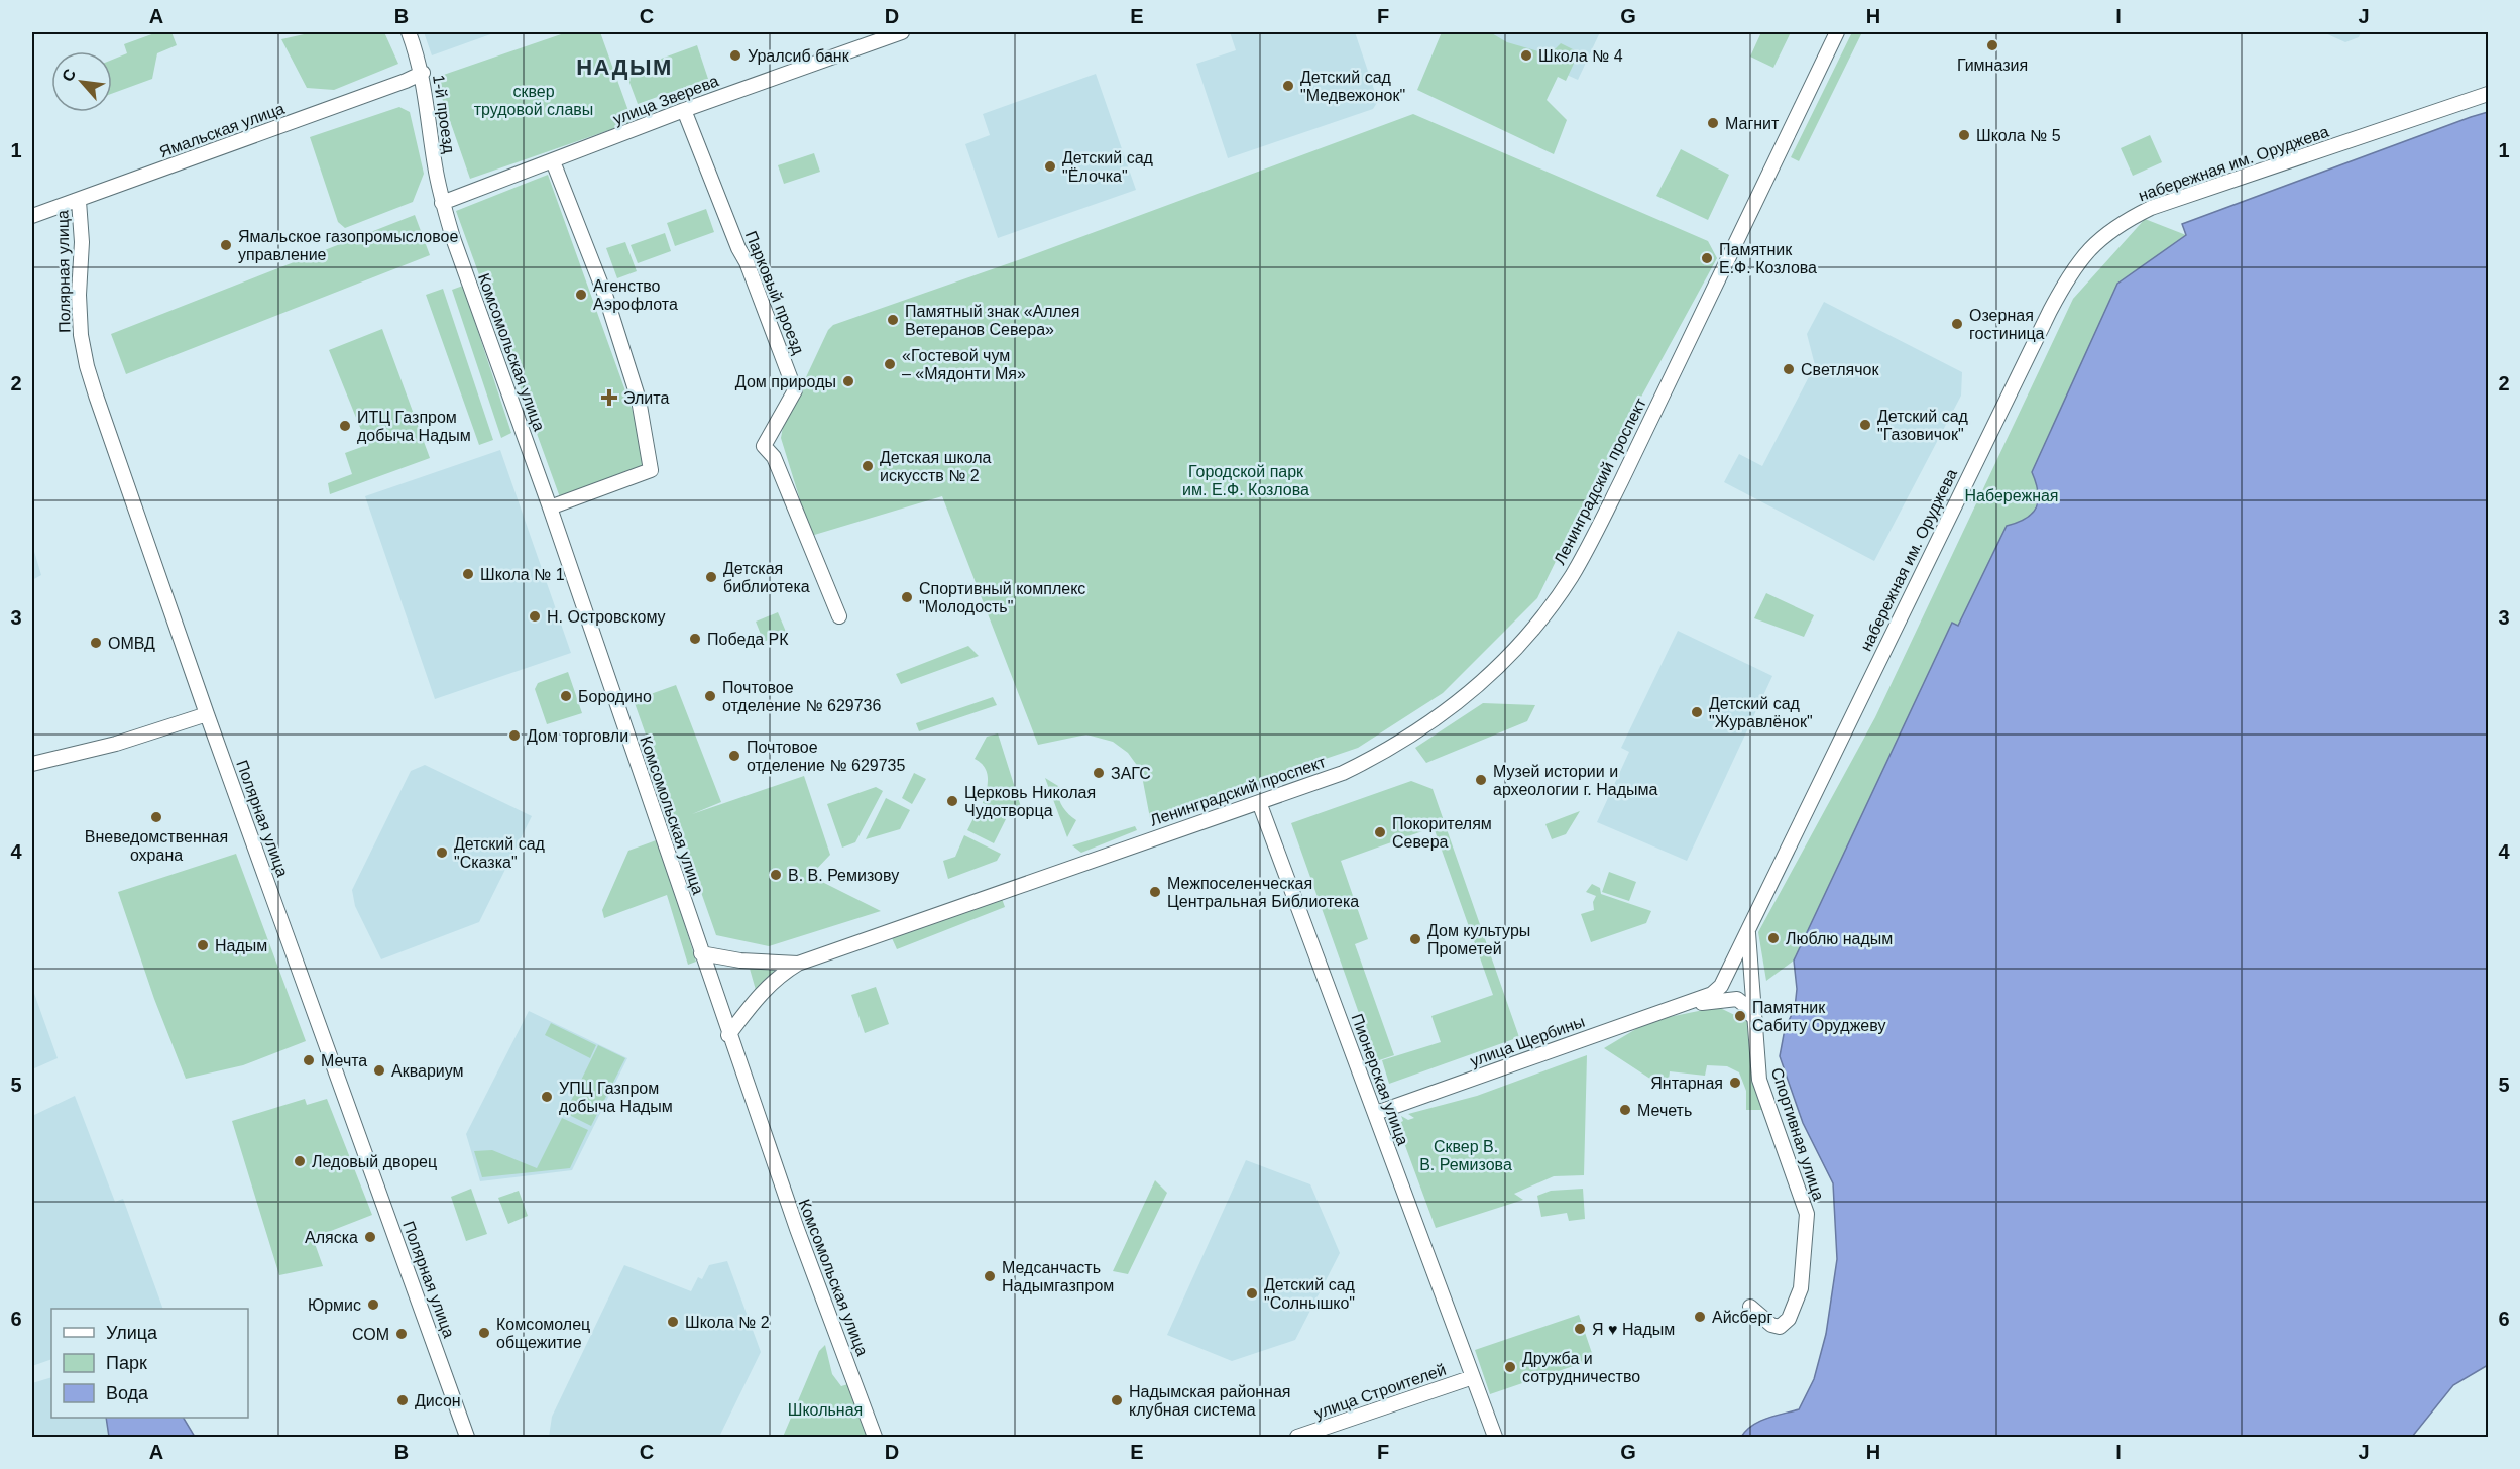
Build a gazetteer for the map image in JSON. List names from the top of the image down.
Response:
{
  "streets": {
    "street": [
      "улица Зверева",
      "1-й проезд",
      "Ямальская улица",
      "набережная им. Оруджева",
      "Полярная улица",
      "Парковый проезд",
      "Комсомольская улица",
      "Ленинградский проспект",
      "улица Щербины",
      "Пионерская улица",
      "Спортивная улица",
      "улица Строителей"
    ]
  },
  "crossings": [
    ["улица Зверева", "1-й проезд"],
    ["улица Зверева", "Парковый проезд"],
    ["улица Зверева", "Комсомольская улица"],
    ["1-й проезд", "Ямальская улица"],
    ["1-й проезд", "Комсомольская улица"],
    ["Ямальская улица", "Полярная улица"],
    ["набережная им. Оруджева", "улица Щербины"],
    ["Ленинградский проспект", "Пионерская улица"],
    ["улица Щербины", "Пионерская улица"],
    ["Пионерская улица", "улица Строителей"]
  ],
  "districts": ["НАДЫМ"],
  "parks": [
    "сквер трудовой славы",
    "Городской парк им. Е.Ф. Козлова",
    "Набережная",
    "Сквер В. В. Ремизова",
    "Школьная"
  ],
  "places": {
    "other": [
      "Гимназия",
      "Уралсиб банк",
      "Школа № 4",
      "Детский сад \"Медвежонок\"",
      "Магнит",
      "Школа № 5",
      "Детский сад \"Ёлочка\"",
      "Ямальское газопромысловое управление",
      "Памятник Е.Ф. Козлова",
      "Агенство Аэрофлота",
      "Памятный знак «Аллея Ветеранов Севера»",
      "Озерная гостиница",
      "«Гостевой чум – «Мядонти Мя»",
      "Светлячок",
      "Дом природы",
      "Детский сад \"Газовичок\"",
      "ИТЦ Газпром добыча Надым",
      "Детская школа искусств № 2",
      "Школа № 1",
      "Детская библиотека",
      "Спортивный комплекс \"Молодость\"",
      "Н. Островскому",
      "Победа РК",
      "ОМВД",
      "Бородино",
      "Почтовое отделение № 629736",
      "Детский сад \"Журавлёнок\"",
      "Дом торговли",
      "Почтовое отделение № 629735",
      "ЗАГС",
      "Музей истории и археологии г. Надыма",
      "Церковь Николая Чудотворца",
      "Вневедомственная охрана",
      "Покорителям Севера",
      "Детский сад \"Сказка\"",
      "В. В. Ремизову",
      "Межпоселенческая Центральная Библиотека",
      "Люблю надым",
      "Дом культуры Прометей",
      "Надым",
      "Памятник Сабиту Оруджеву",
      "Мечта",
      "Аквариум",
      "Янтарная",
      "УПЦ Газпром добыча Надым",
      "Мечеть",
      "Ледовый дворец",
      "Аляска",
      "Медсанчасть Надымгазпром",
      "Детский сад \"Солнышко\"",
      "Юрмис",
      "Айсберг",
      "Школа № 2",
      "Я ♥ Надым",
      "Комсомолец общежитие",
      "СОМ",
      "Дружба и сотрудничество",
      "Дисон",
      "Надымская районная клубная система"
    ],
    "health": ["Элита"]
  },
  "legend": ["Улица", "Парк", "Вода"],
  "north": "top left",
  "grid": {
    "columns": [
      "A",
      "B",
      "C",
      "D",
      "E",
      "F",
      "G",
      "H",
      "I",
      "J"
    ],
    "rows": [
      "1",
      "2",
      "3",
      "4",
      "5",
      "6"
    ]
  }
}
